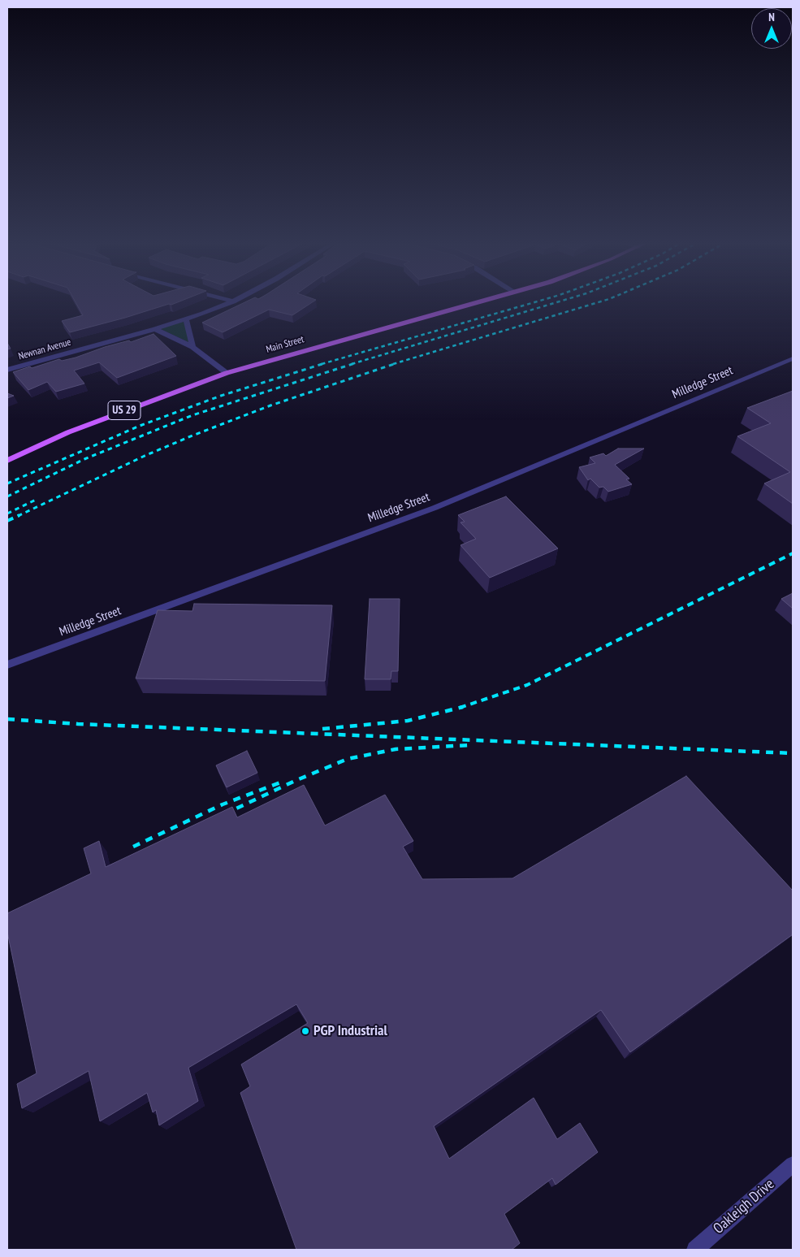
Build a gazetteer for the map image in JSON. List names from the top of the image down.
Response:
{
  "streets": {
    "main road": ["Main Street", "US 29"],
    "street": ["Newnan Avenue", "Milledge Street", "Oakleigh Drive"]
  },
  "places": ["PGP Industrial"],
  "north": "top"
}
